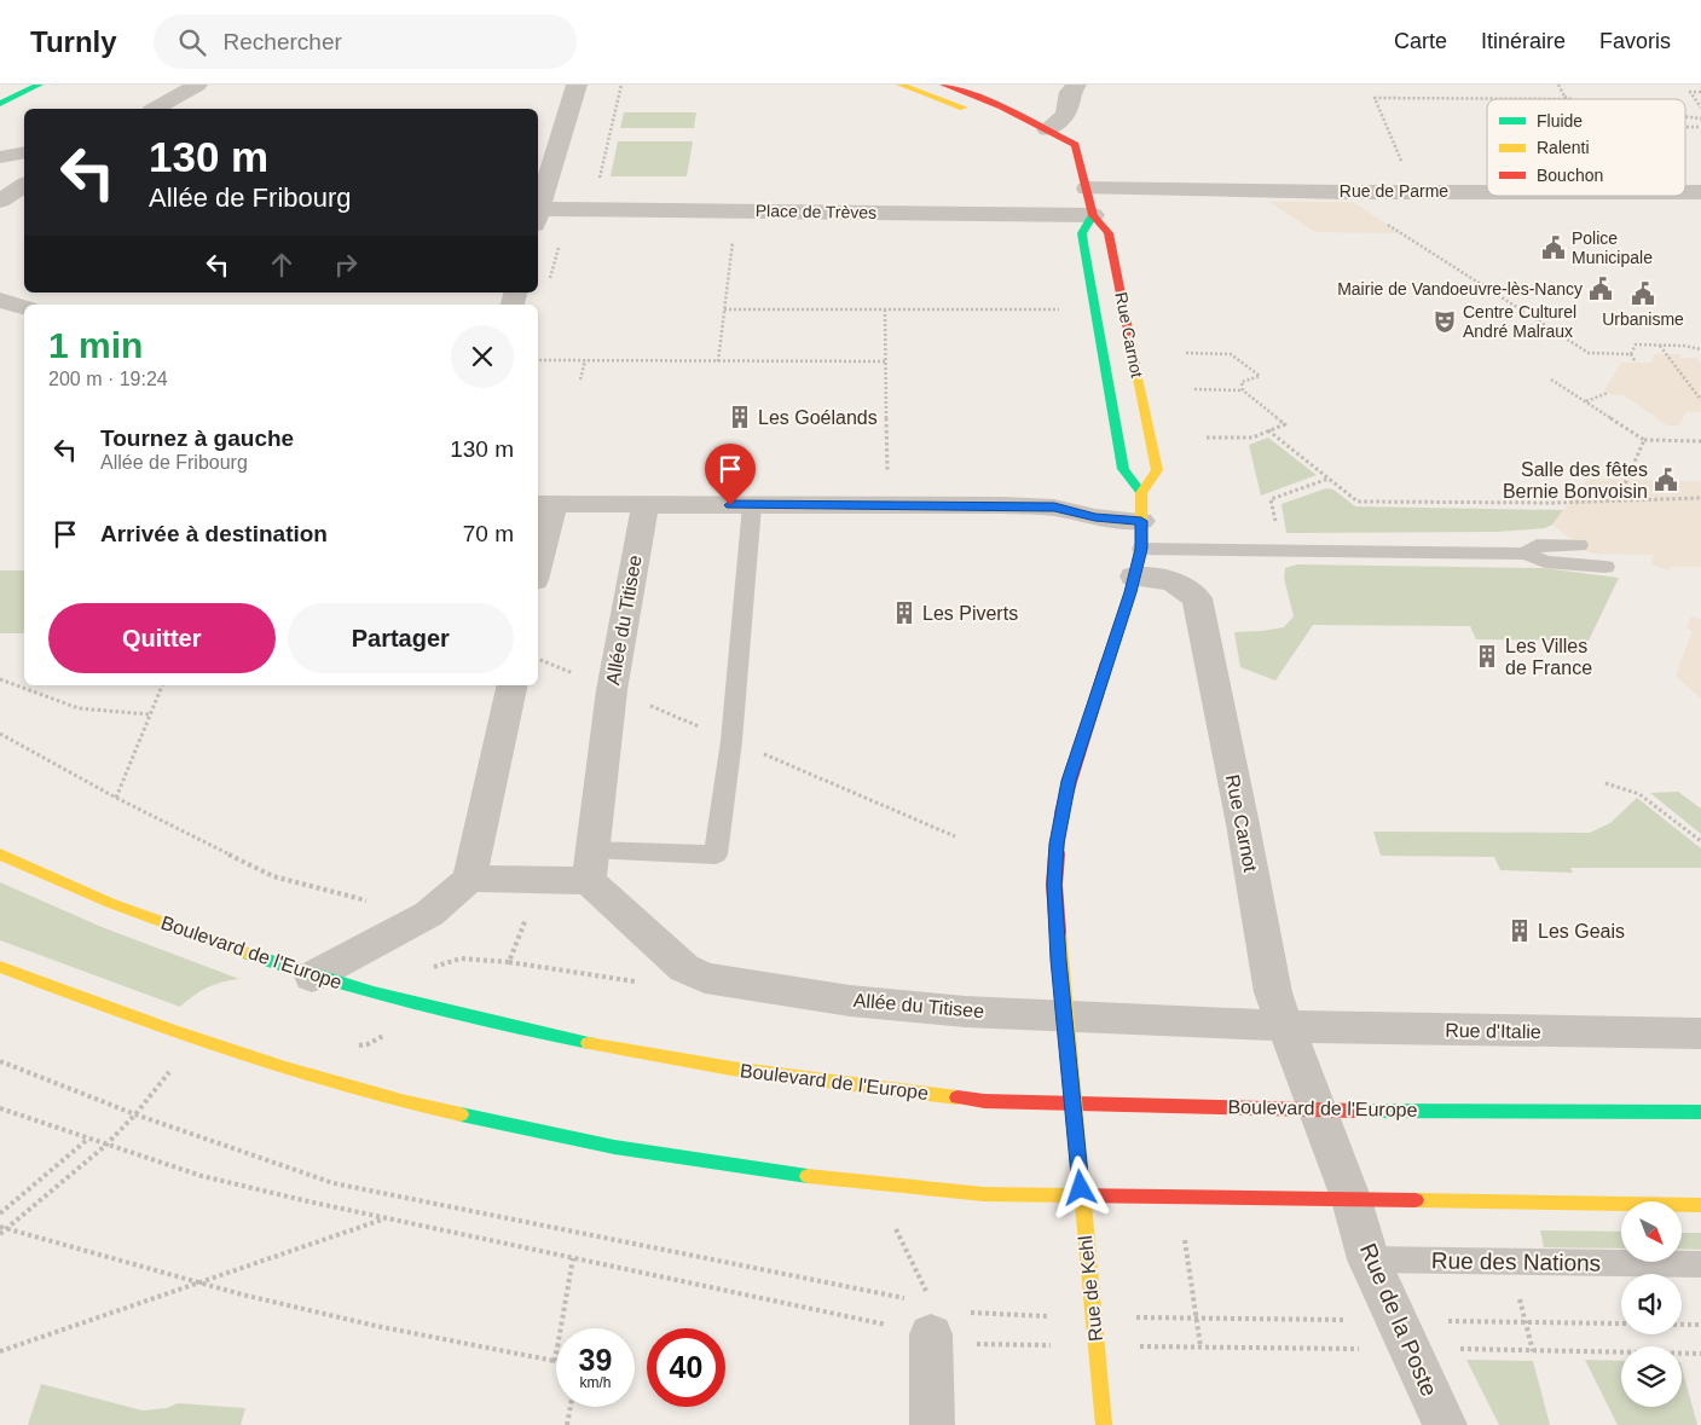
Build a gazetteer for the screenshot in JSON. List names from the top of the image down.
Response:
{
  "streets": {
    "street": [
      "Rue de Parme",
      "Place de Trèves",
      "Rue Carnot",
      "Allée du Titisee",
      "Boulevard de l'Europe",
      "Rue d'Italie",
      "Rue de Kehl",
      "Rue de la Poste"
    ],
    "lane": ["Rue des Nations"]
  },
  "crossings": [
    ["Rue de Parme", "Rue Carnot"],
    ["Place de Trèves", "Rue Carnot"],
    ["Rue Carnot", "Allée du Titisee"],
    ["Rue Carnot", "Boulevard de l'Europe"],
    ["Rue Carnot", "Rue d'Italie"],
    ["Rue Carnot", "Rue de Kehl"],
    ["Rue Carnot", "Rue de la Poste"],
    ["Allée du Titisee", "Rue d'Italie"],
    ["Boulevard de l'Europe", "Rue de la Poste"],
    ["Rue des Nations", "Rue de la Poste"]
  ],
  "places": {
    "public building": [
      "Police Municipale",
      "Mairie de Vandoeuvre-lès-Nancy",
      "Urbanisme",
      "Salle des fêtes Bernie Bonvoisin"
    ],
    "theatre": ["Centre Culturel André Malraux"],
    "building": [
      "Les Goélands",
      "Les Piverts",
      "Les Villes de France",
      "Les Geais"
    ]
  },
  "legend": ["Fluide", "Ralenti", "Bouchon"],
  "north": "bottom right",
  "page": {
    "header": "Turnly",
    "search": "Rechercher",
    "nav": ["Carte", "Itinéraire", "Favoris"],
    "turn": ["130 m", "Allée de Fribourg"],
    "heading": ["1 min", "200 m · 19:24"],
    "list": [
      {
        "name": "Tournez à gauche",
        "note": "Allée de Fribourg",
        "value": "130 m"
      },
      {
        "name": "Arrivée à destination",
        "value": "70 m"
      }
    ],
    "buttons": ["Quitter", "Partager"],
    "speed": "39 km/h",
    "limit": "40"
  }
}
